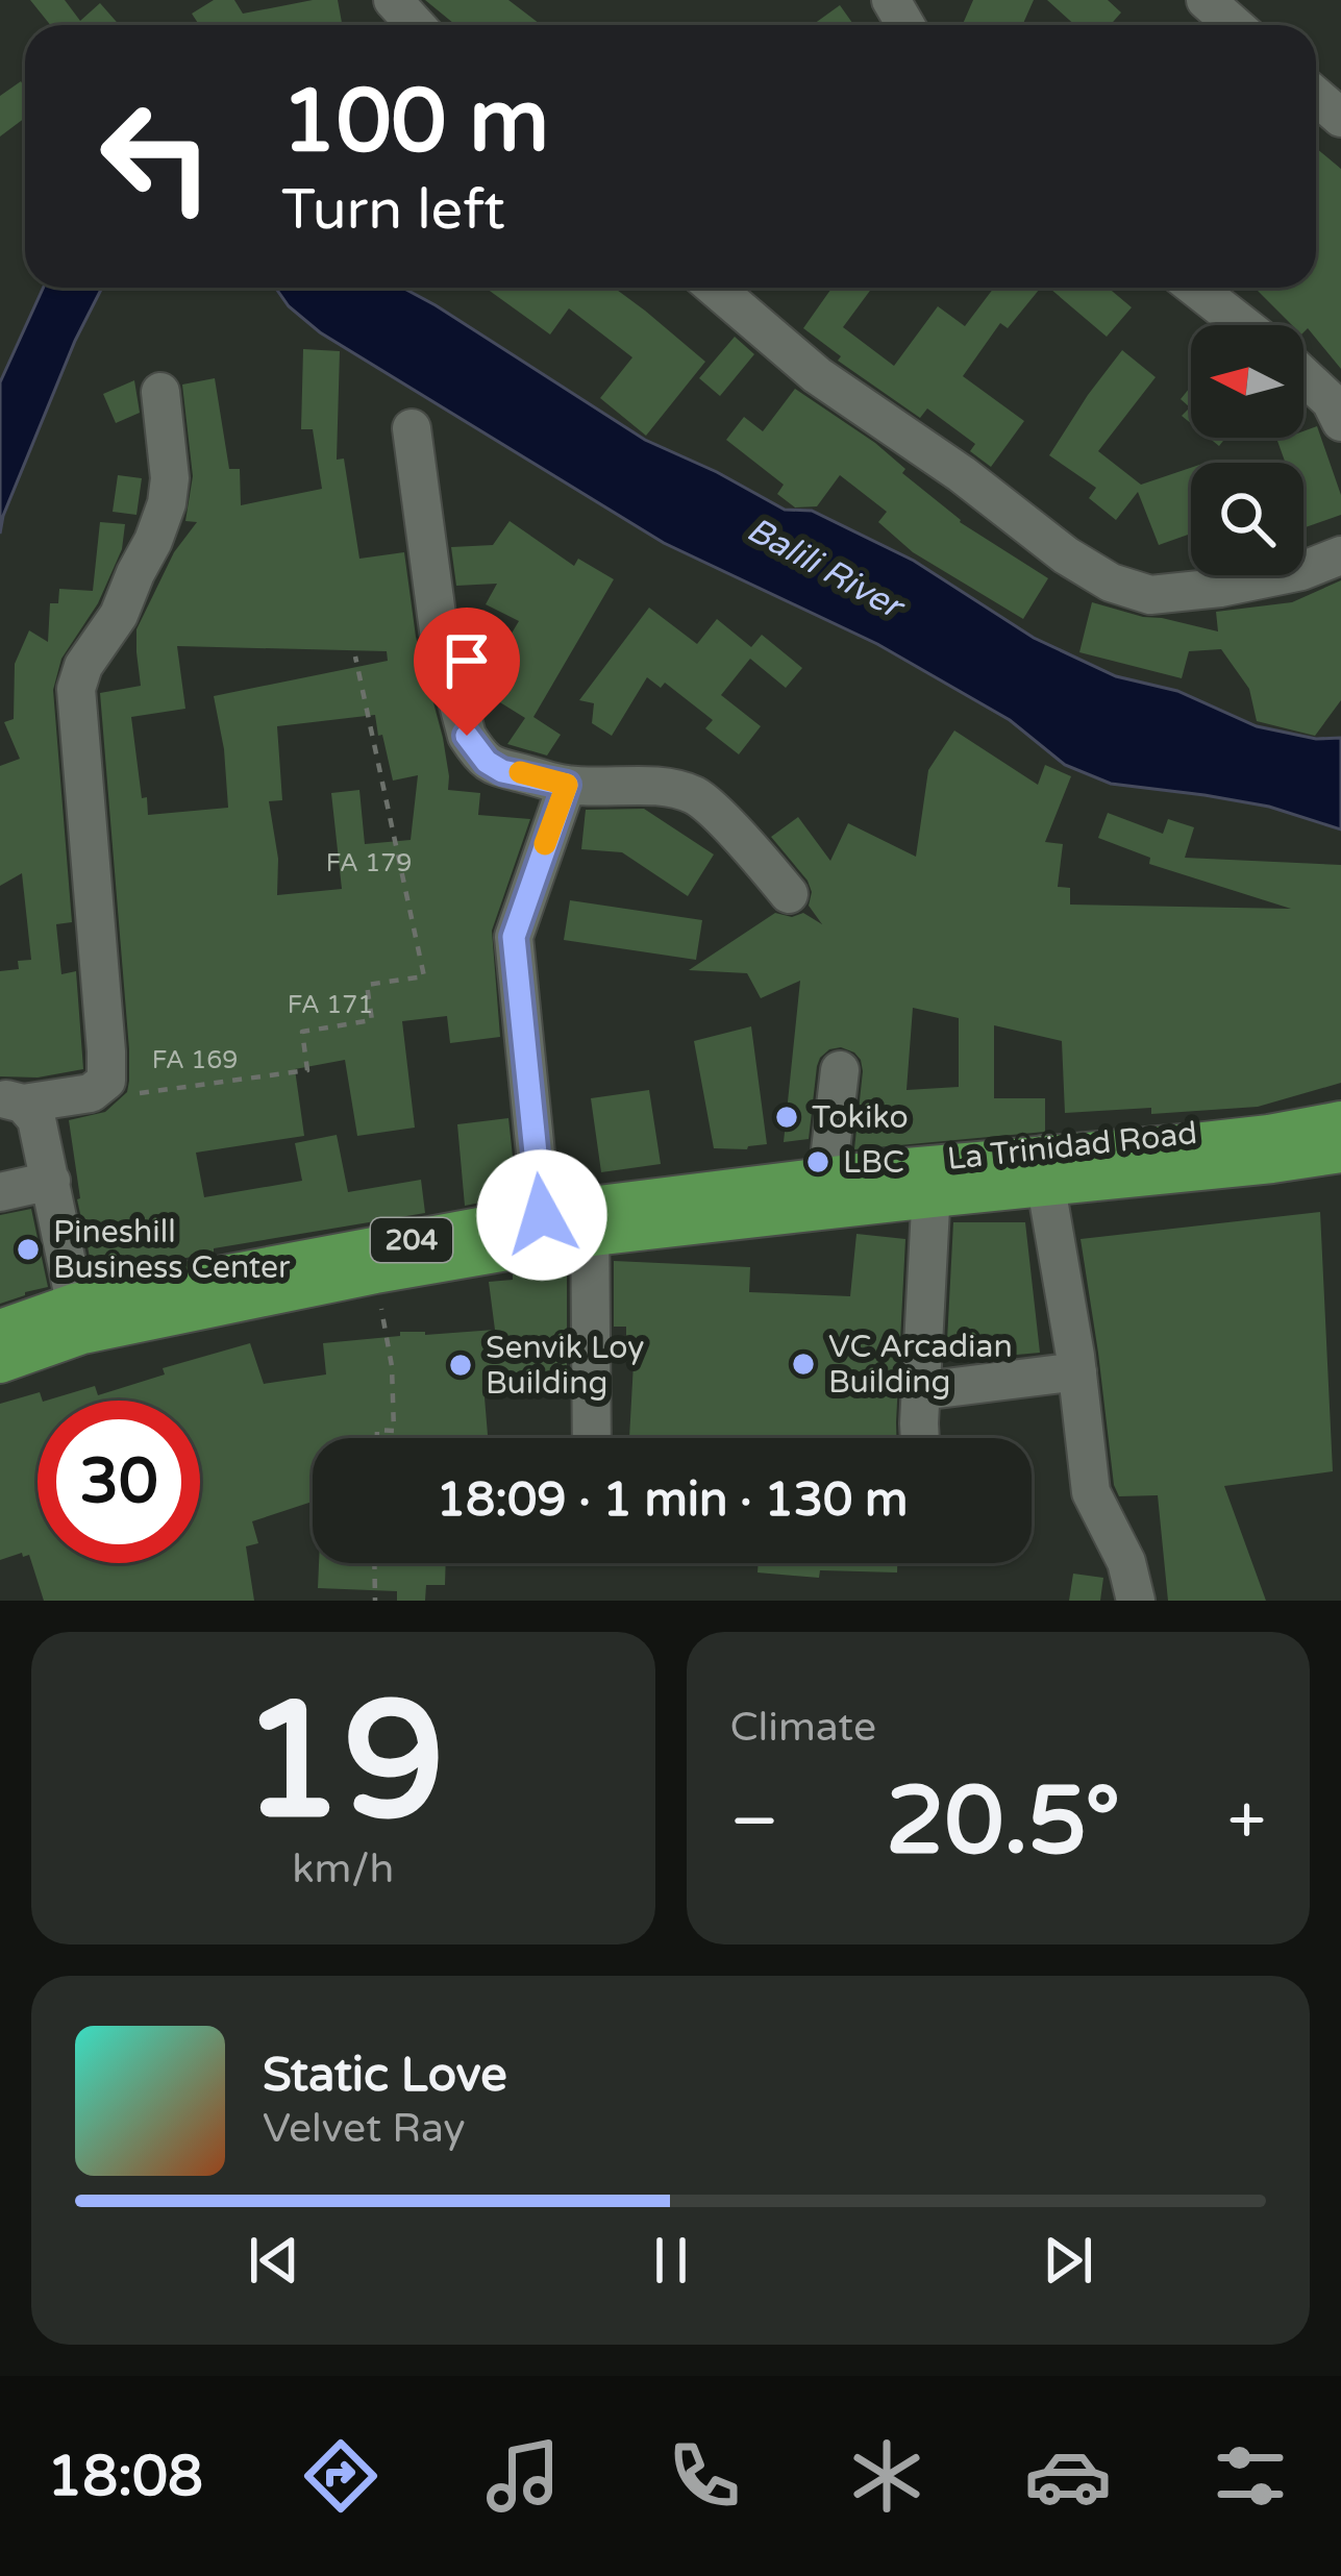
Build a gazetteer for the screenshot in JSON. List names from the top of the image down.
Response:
{
  "streets": {
    "highway": ["La Trinidad Road", "204"]
  },
  "water": ["Balili River"],
  "places": [
    "Tokiko",
    "LBC",
    "Pineshill Business Center",
    "VC Arcadian Building",
    "Senvik Loy Building"
  ],
  "house_numbers": ["FA 179", "FA 171", "FA 169"],
  "north": "left",
  "page": {
    "turn": ["100 m", "Turn left"],
    "limit": "30",
    "trip": "18:09 · 1 min · 130 m",
    "tile": [
      ["19", "km/h"],
      "Climate"
    ],
    "heat": ["−", "20.5°", "+"],
    "song": ["Static Love", "Velvet Ray"],
    "tabs": "18:08"
  }
}
